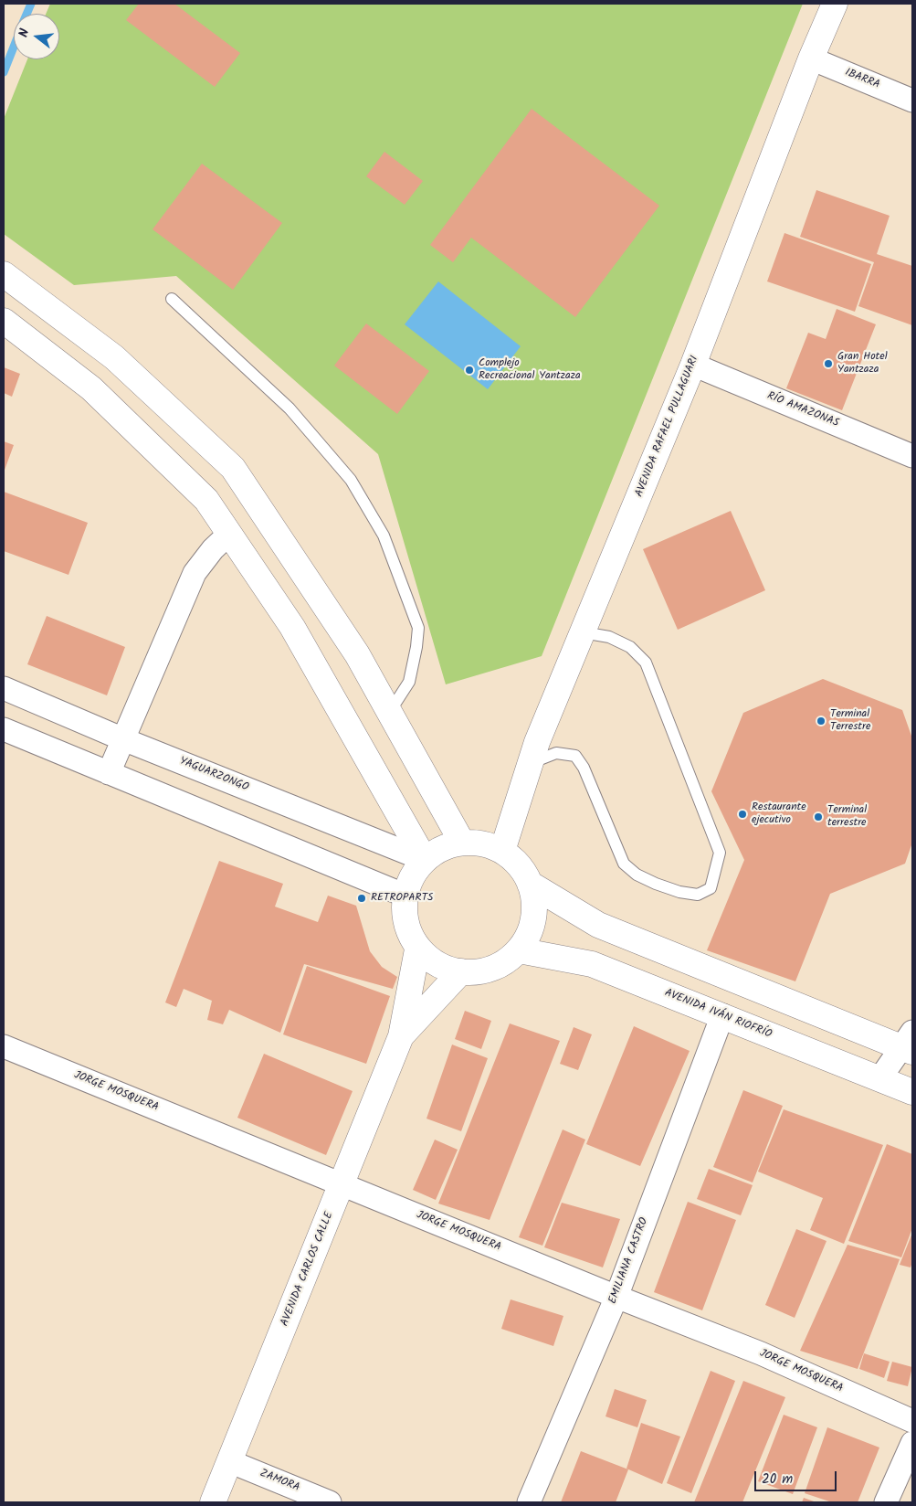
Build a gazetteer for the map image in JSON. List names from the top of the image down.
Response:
{
  "streets": {
    "main road": ["AVENIDA RAFAEL PULLAGUARI", "AVENIDA IVÁN RIOFRÍO", "AVENIDA CARLOS CALLE"],
    "street": [
      "IBARRA",
      "RÍO AMAZONAS",
      "YAGUARZONGO",
      "JORGE MOSQUERA",
      "EMILIANA CASTRO",
      "ZAMORA"
    ]
  },
  "crossings": [
    ["IBARRA", "AVENIDA RAFAEL PULLAGUARI"],
    ["RÍO AMAZONAS", "AVENIDA RAFAEL PULLAGUARI"],
    ["AVENIDA RAFAEL PULLAGUARI", "YAGUARZONGO"],
    ["AVENIDA RAFAEL PULLAGUARI", "AVENIDA IVÁN RIOFRÍO"],
    ["AVENIDA RAFAEL PULLAGUARI", "AVENIDA CARLOS CALLE"],
    ["YAGUARZONGO", "AVENIDA IVÁN RIOFRÍO"],
    ["YAGUARZONGO", "AVENIDA CARLOS CALLE"],
    ["AVENIDA IVÁN RIOFRÍO", "EMILIANA CASTRO"],
    ["AVENIDA IVÁN RIOFRÍO", "AVENIDA CARLOS CALLE"],
    ["JORGE MOSQUERA", "EMILIANA CASTRO"],
    ["JORGE MOSQUERA", "AVENIDA CARLOS CALLE"],
    ["AVENIDA CARLOS CALLE", "ZAMORA"]
  ],
  "places": [
    "Gran Hotel Yantzaza",
    "Complejo Recreacional Yantzaza",
    "Terminal Terrestre",
    "Restaurante ejecutivo",
    "Terminal terrestre",
    "RETROPARTS"
  ],
  "scale_bar": "20 m",
  "north": "left"
}
